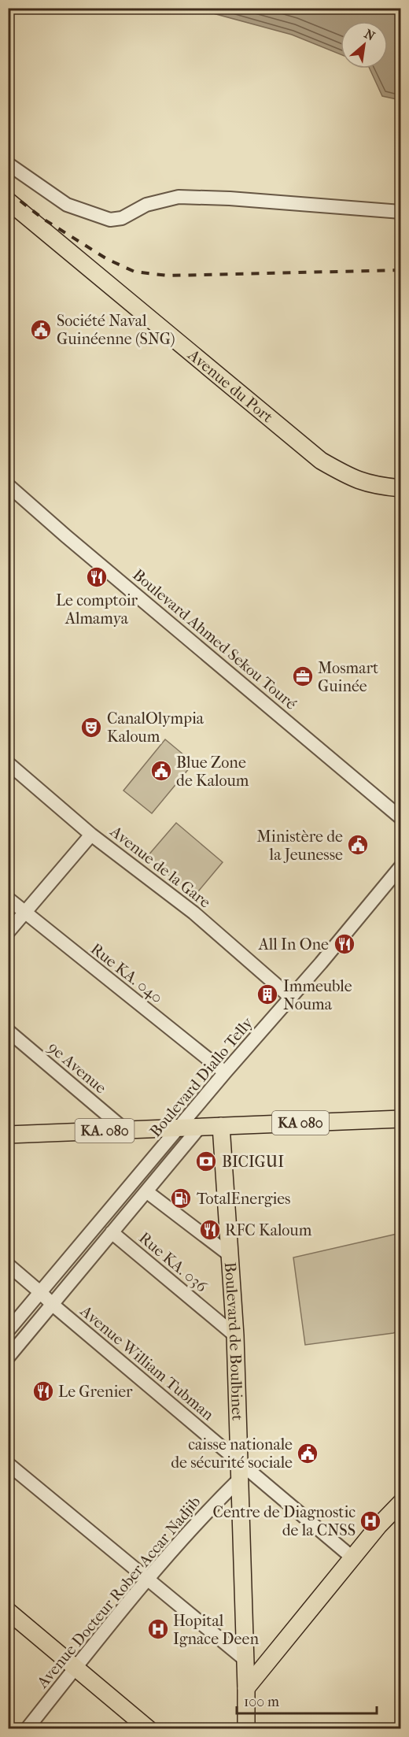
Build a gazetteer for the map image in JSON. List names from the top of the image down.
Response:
{
  "streets": {
    "main road": [
      "Avenue du Port",
      "KA 080",
      "KA. 080",
      "Boulevard de Boulbinet"
    ],
    "street": [
      "Boulevard Ahmed Sekou Touré",
      "Avenue de la Gare",
      "Rue KA. 040",
      "9e Avenue",
      "Boulevard Diallo Telly",
      "Rue KA. 036",
      "Avenue William Tubman",
      "Avenue Docteur Rober Accar Nadjib"
    ]
  },
  "crossings": [
    ["Avenue de la Gare", "Boulevard Diallo Telly"],
    ["Rue KA. 040", "Boulevard Diallo Telly"],
    ["9e Avenue", "KA. 080"],
    ["Boulevard Diallo Telly", "KA 080"],
    ["Boulevard Diallo Telly", "KA. 080"],
    ["Boulevard Diallo Telly", "Rue KA. 036"],
    ["Boulevard Diallo Telly", "Avenue William Tubman"],
    ["KA 080", "KA. 080"],
    ["KA 080", "Boulevard de Boulbinet"],
    ["Rue KA. 036", "Boulevard de Boulbinet"],
    ["Boulevard de Boulbinet", "Avenue William Tubman"],
    ["Boulevard de Boulbinet", "Avenue Docteur Rober Accar Nadjib"]
  ],
  "places": {
    "public building": [
      "Société Naval Guinéenne (SNG)",
      "Blue Zone de Kaloum",
      "Ministère de la Jeunesse",
      "caisse nationale de sécurité sociale"
    ],
    "restaurant": [
      "Le comptoir Almamya",
      "All In One",
      "RFC Kaloum",
      "Le Grenier"
    ],
    "office": ["Mosmart Guinée"],
    "theatre": ["CanalOlympia Kaloum"],
    "building": ["Immeuble Nouma"],
    "bank": ["BICIGUI"],
    "fuel station": ["TotalEnergies"],
    "hospital": ["Centre de Diagnostic de la CNSS", "Hopital Ignace Deen"]
  },
  "scale_bar": "100 m",
  "north": "top right"
}
